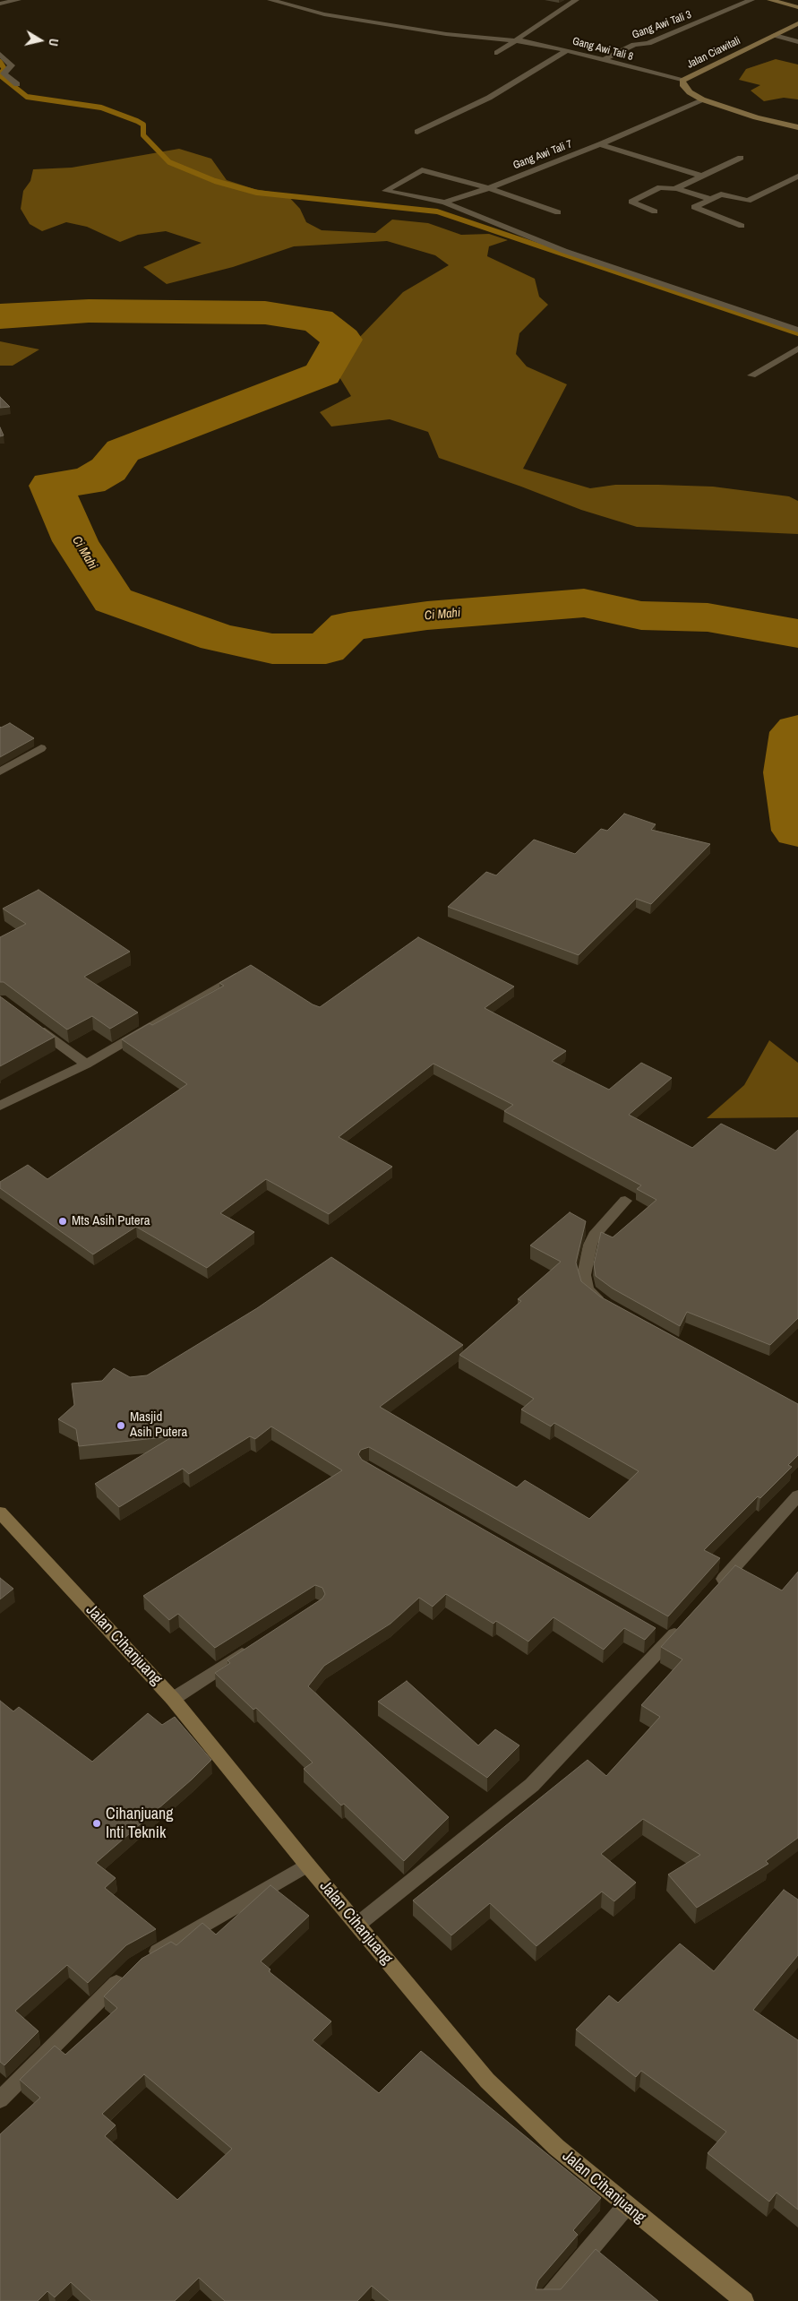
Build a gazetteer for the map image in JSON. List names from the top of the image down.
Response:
{
  "streets": {
    "main road": ["Jalan Ciawitali", "Jalan Cihanjuang"],
    "street": ["Gang Awi Tali 3", "Gang Awi Tali 8", "Gang Awi Tali 7"]
  },
  "crossings": [
    ["Gang Awi Tali 3", "Gang Awi Tali 8"],
    ["Gang Awi Tali 8", "Jalan Ciawitali"],
    ["Jalan Ciawitali", "Gang Awi Tali 7"]
  ],
  "water": ["Ci Mahi"],
  "places": ["Mts Asih Putera", "Masjid Asih Putera", "Cihanjuang Inti Teknik"],
  "north": "right"
}
